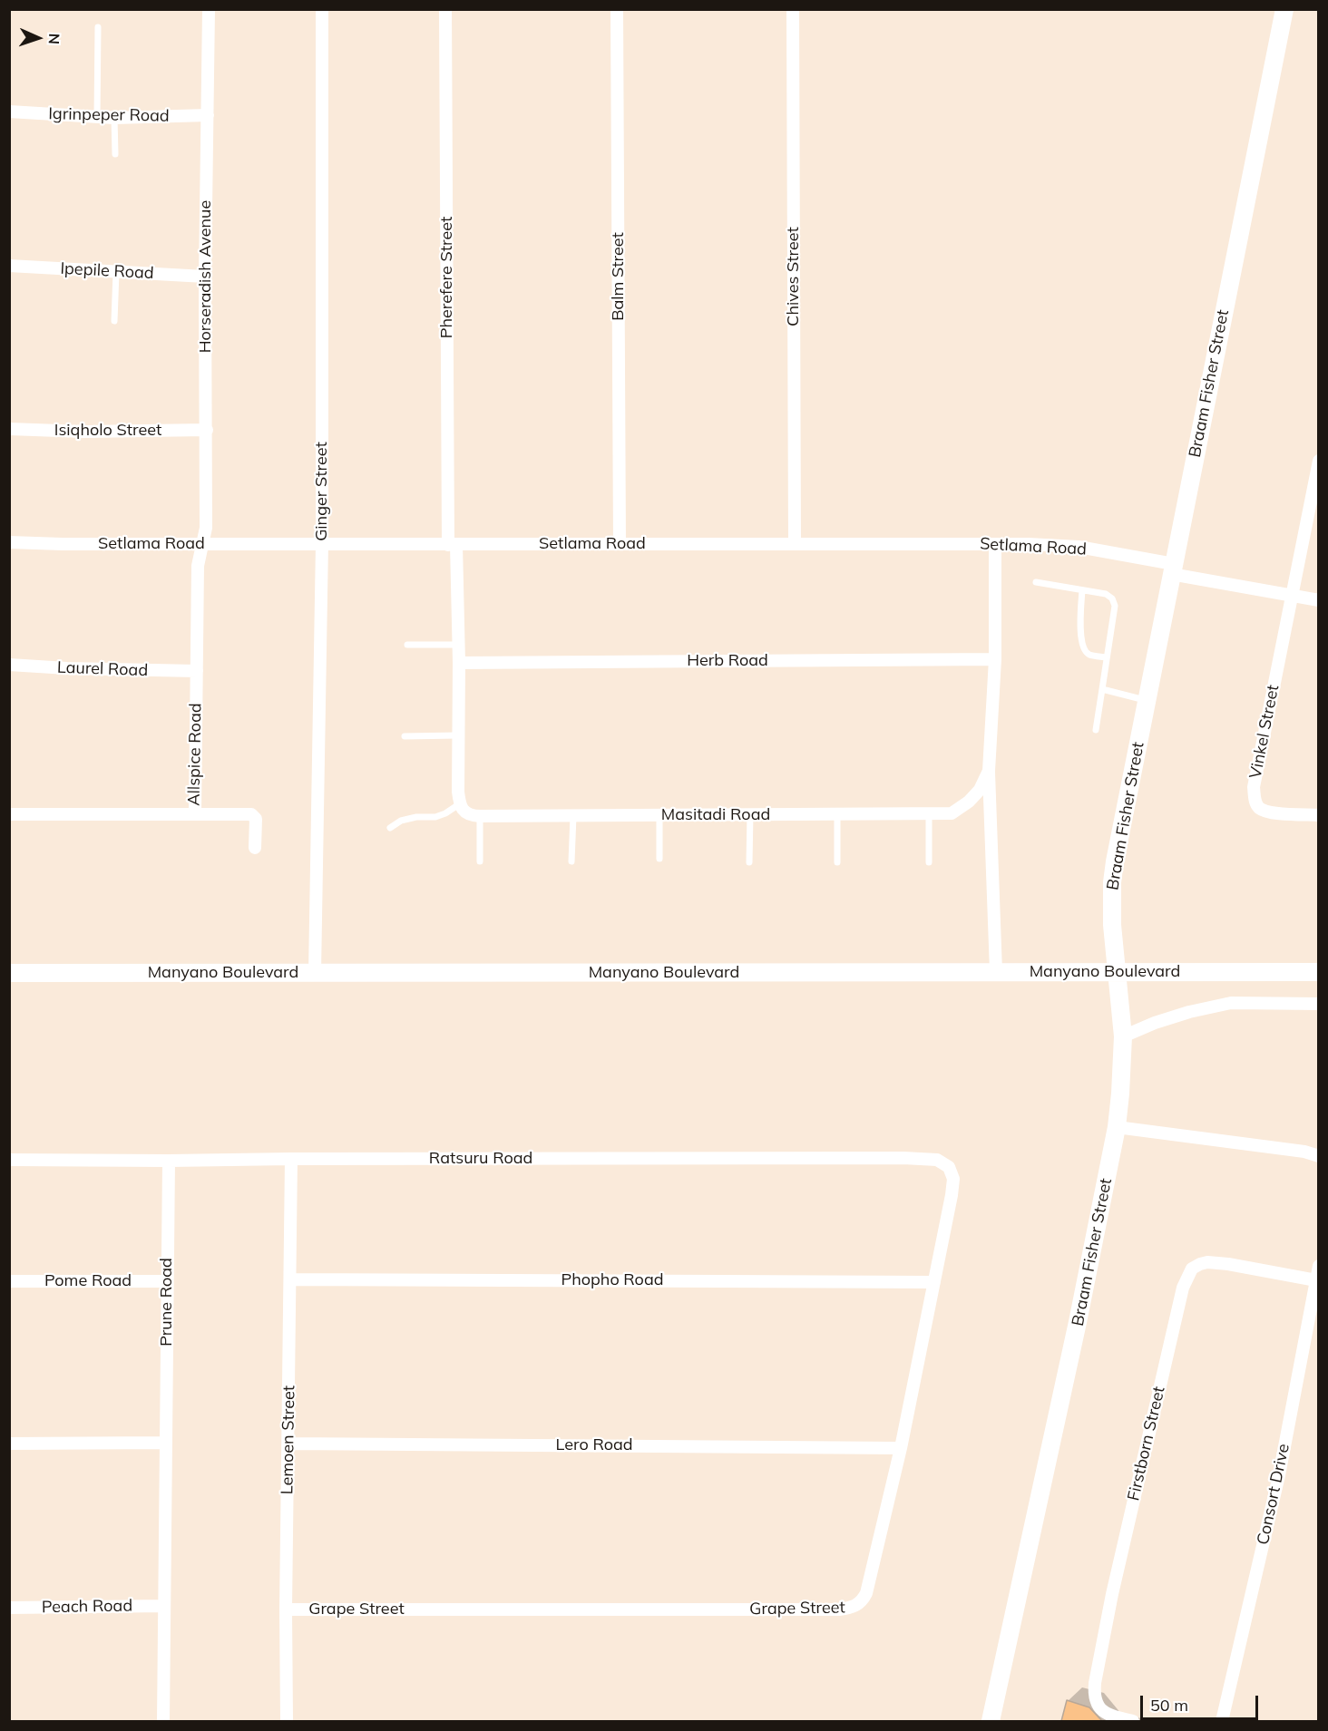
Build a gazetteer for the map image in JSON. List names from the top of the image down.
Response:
{
  "streets": {
    "street": [
      "Igrinpeper Road",
      "Ipepile Road",
      "Horseradish Avenue",
      "Balm Street",
      "Chives Street",
      "Pherefere Street",
      "Braam Fisher Street",
      "Isiqholo Street",
      "Ginger Street",
      "Setlama Road",
      "Herb Road",
      "Laurel Road",
      "Vinkel Street",
      "Allspice Road",
      "Masitadi Road",
      "Manyano Boulevard",
      "Ratsuru Road",
      "Phopho Road",
      "Pome Road",
      "Prune Road",
      "Lemoen Street",
      "Firstborn Street",
      "Lero Road",
      "Consort Drive",
      "Peach Road",
      "Grape Street"
    ]
  },
  "crossings": [
    ["Igrinpeper Road", "Horseradish Avenue"],
    ["Ipepile Road", "Horseradish Avenue"],
    ["Horseradish Avenue", "Isiqholo Street"],
    ["Horseradish Avenue", "Setlama Road"],
    ["Horseradish Avenue", "Allspice Road"],
    ["Balm Street", "Setlama Road"],
    ["Chives Street", "Setlama Road"],
    ["Pherefere Street", "Setlama Road"],
    ["Braam Fisher Street", "Setlama Road"],
    ["Braam Fisher Street", "Manyano Boulevard"],
    ["Ginger Street", "Setlama Road"],
    ["Ginger Street", "Manyano Boulevard"],
    ["Setlama Road", "Vinkel Street"],
    ["Setlama Road", "Allspice Road"],
    ["Setlama Road", "Masitadi Road"],
    ["Herb Road", "Masitadi Road"],
    ["Laurel Road", "Allspice Road"],
    ["Ratsuru Road", "Prune Road"],
    ["Ratsuru Road", "Lemoen Street"],
    ["Ratsuru Road", "Grape Street"],
    ["Phopho Road", "Lemoen Street"],
    ["Phopho Road", "Grape Street"],
    ["Pome Road", "Prune Road"],
    ["Prune Road", "Peach Road"],
    ["Lemoen Street", "Lero Road"],
    ["Lemoen Street", "Grape Street"],
    ["Firstborn Street", "Consort Drive"],
    ["Lero Road", "Grape Street"]
  ],
  "scale_bar": "50 m",
  "north": "right"
}
